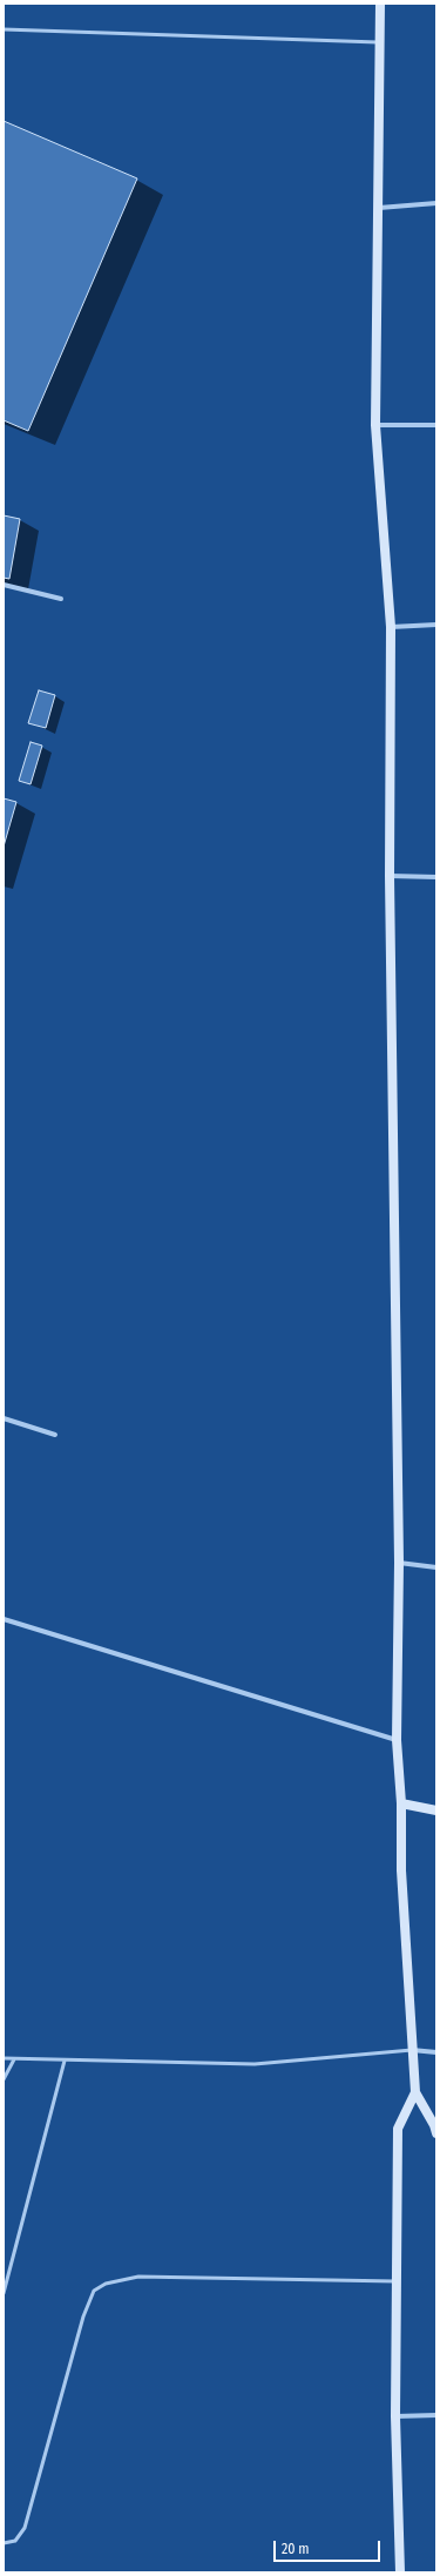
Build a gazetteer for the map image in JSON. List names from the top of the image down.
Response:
{
  "scale_bar": "20 m"
}
